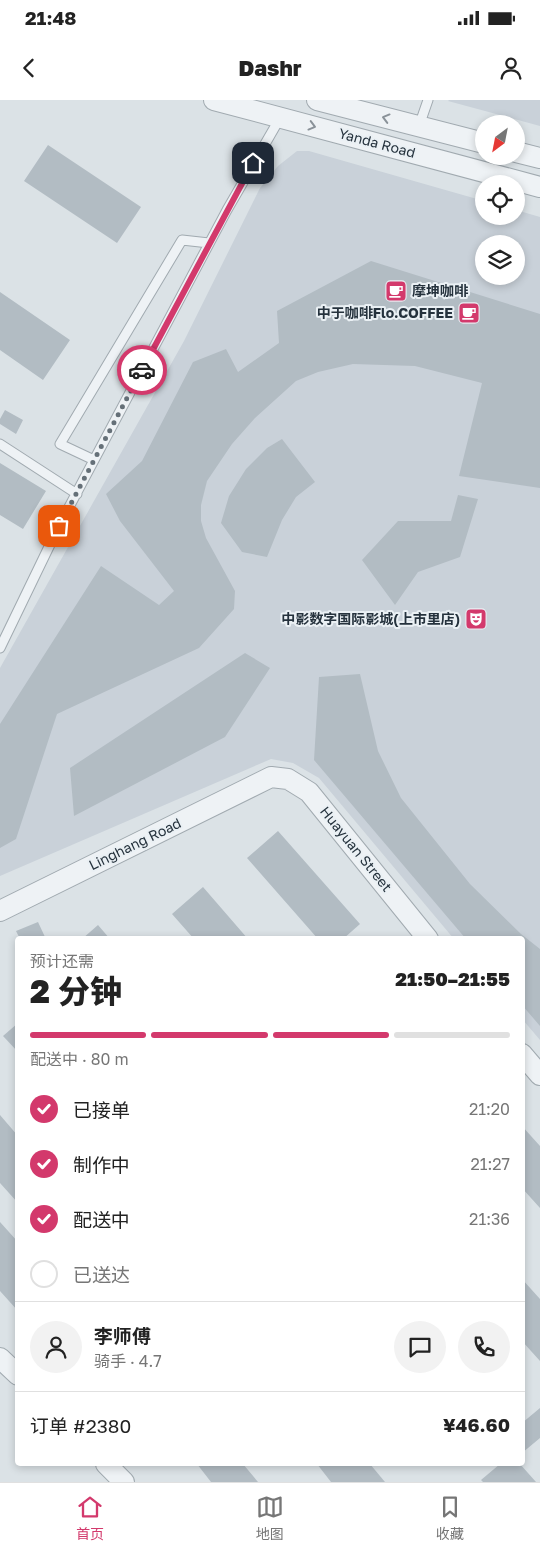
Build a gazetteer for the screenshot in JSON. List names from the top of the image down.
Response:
{
  "streets": {
    "street": ["Yanda Road", "Linghang Road", "Huayuan Street"]
  },
  "crossings": [
    ["Linghang Road", "Huayuan Street"]
  ],
  "places": {
    "cafe": ["摩坤咖啡", "中于咖啡Flo.COFFEE"],
    "theatre": ["中影数字国际影城(上市里店)"]
  },
  "north": "bottom left",
  "page": {
    "status": "21:48",
    "header": "Dashr",
    "heading": ["2 分钟", "预计还需", "21:50–21:55"],
    "panel": [
      "李师傅",
      "骑手 · 4.7",
      "订单 #2380",
      "¥46.60"
    ],
    "bar": "配送中 · 80 m",
    "list": [
      ["已接单", "21:20"],
      ["制作中", "21:27"],
      ["配送中", "21:36"],
      "已送达"
    ],
    "tabs": ["首页", "地图", "收藏"]
  }
}
